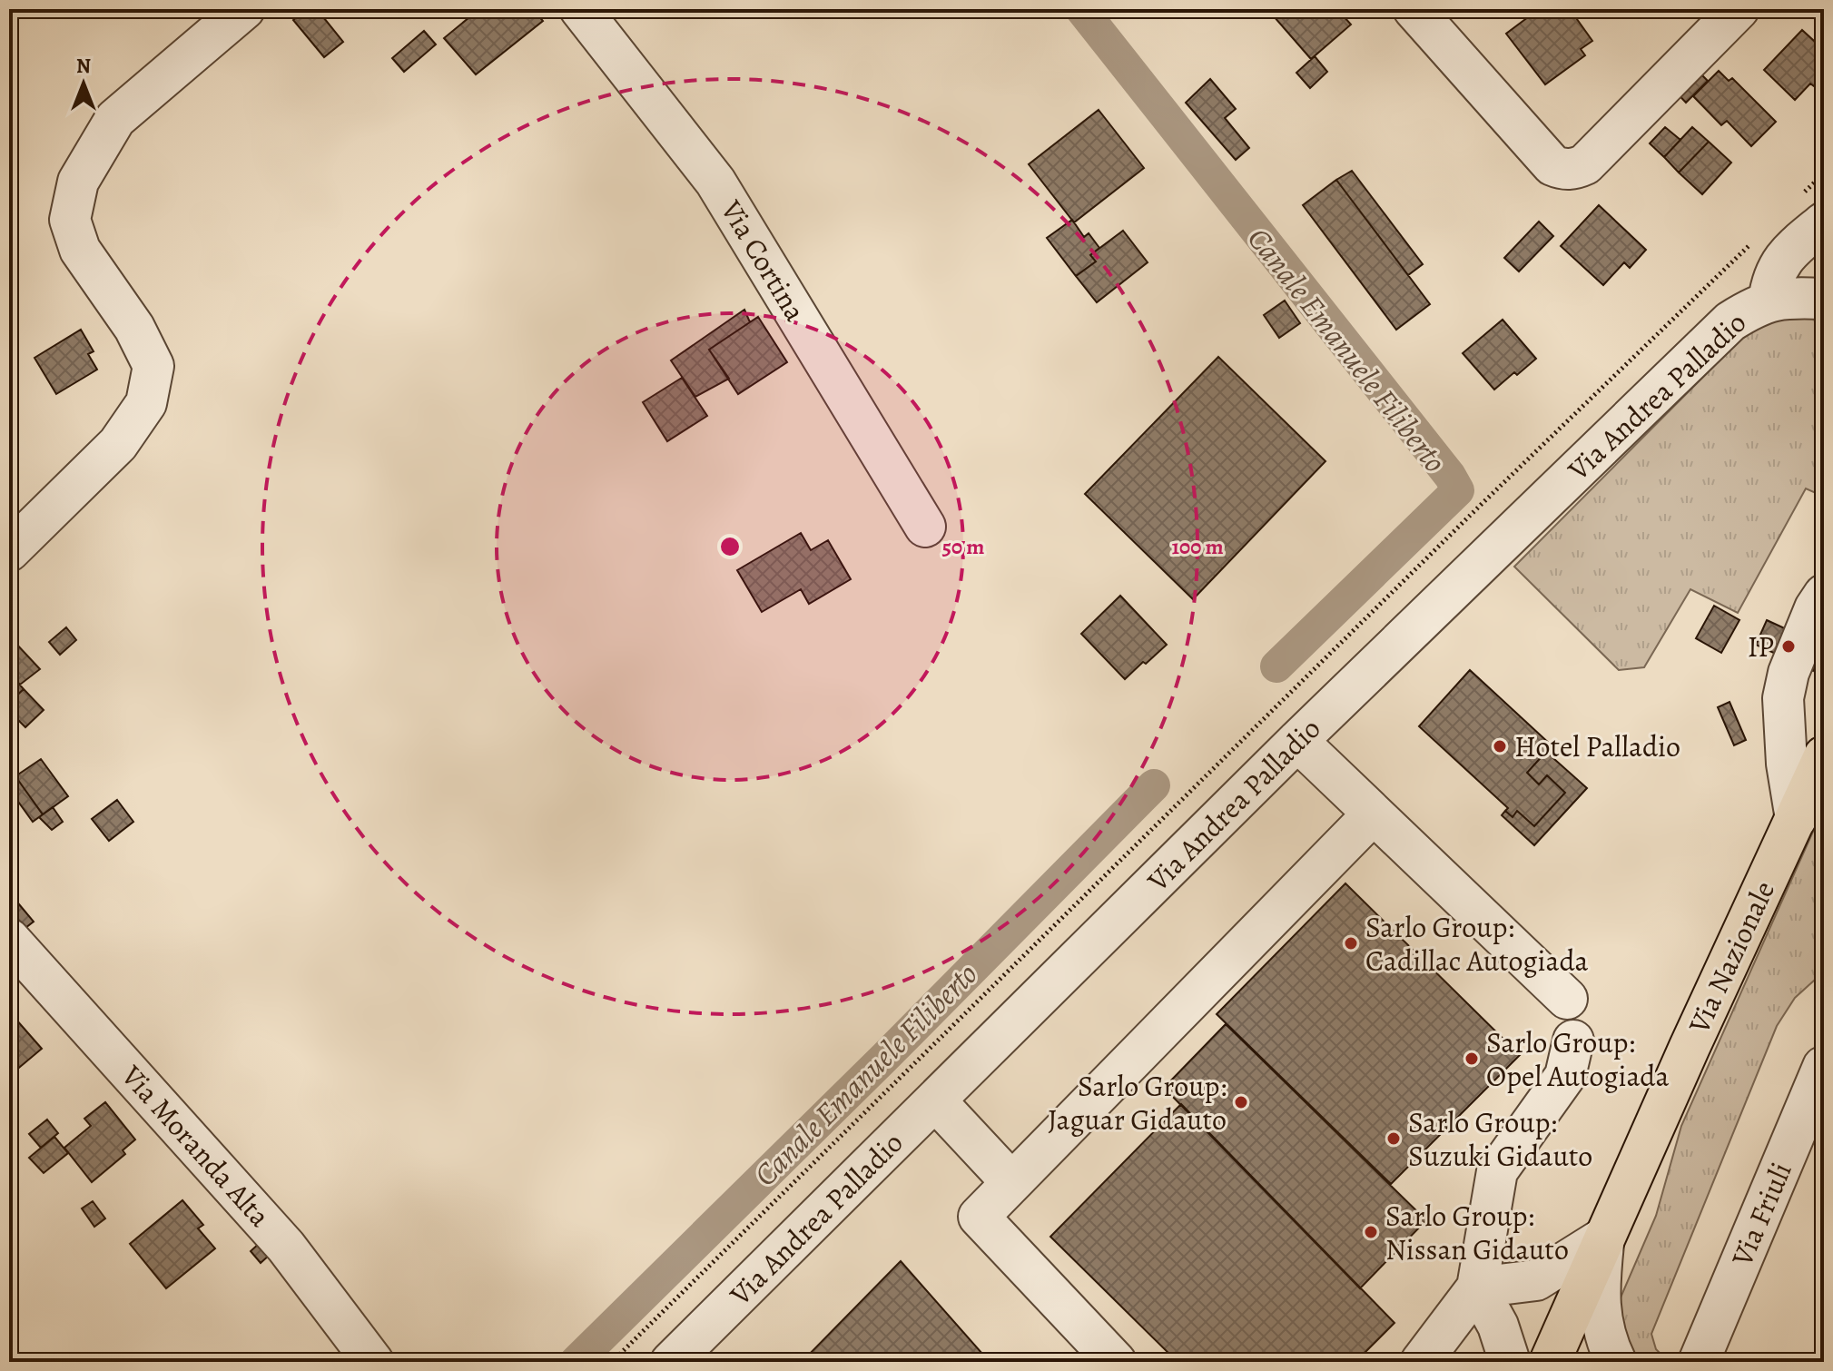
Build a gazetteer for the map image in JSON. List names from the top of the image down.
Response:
{
  "streets": {
    "main road": ["Via Nazionale"],
    "street": [
      "Via Cortina",
      "Via Andrea Palladio",
      "Via Moranda Alta",
      "Via Friuli"
    ]
  },
  "water": ["Canale Emanuele Filiberto"],
  "places": [
    "IP",
    "Hotel Palladio",
    "Sarlo Group: Cadillac Autogiada",
    "Sarlo Group: Opel Autogiada",
    "Sarlo Group: Jaguar Gidauto",
    "Sarlo Group: Suzuki Gidauto",
    "Sarlo Group: Nissan Gidauto"
  ],
  "north": "top",
  "rings": ["50 m", "100 m"]
}
